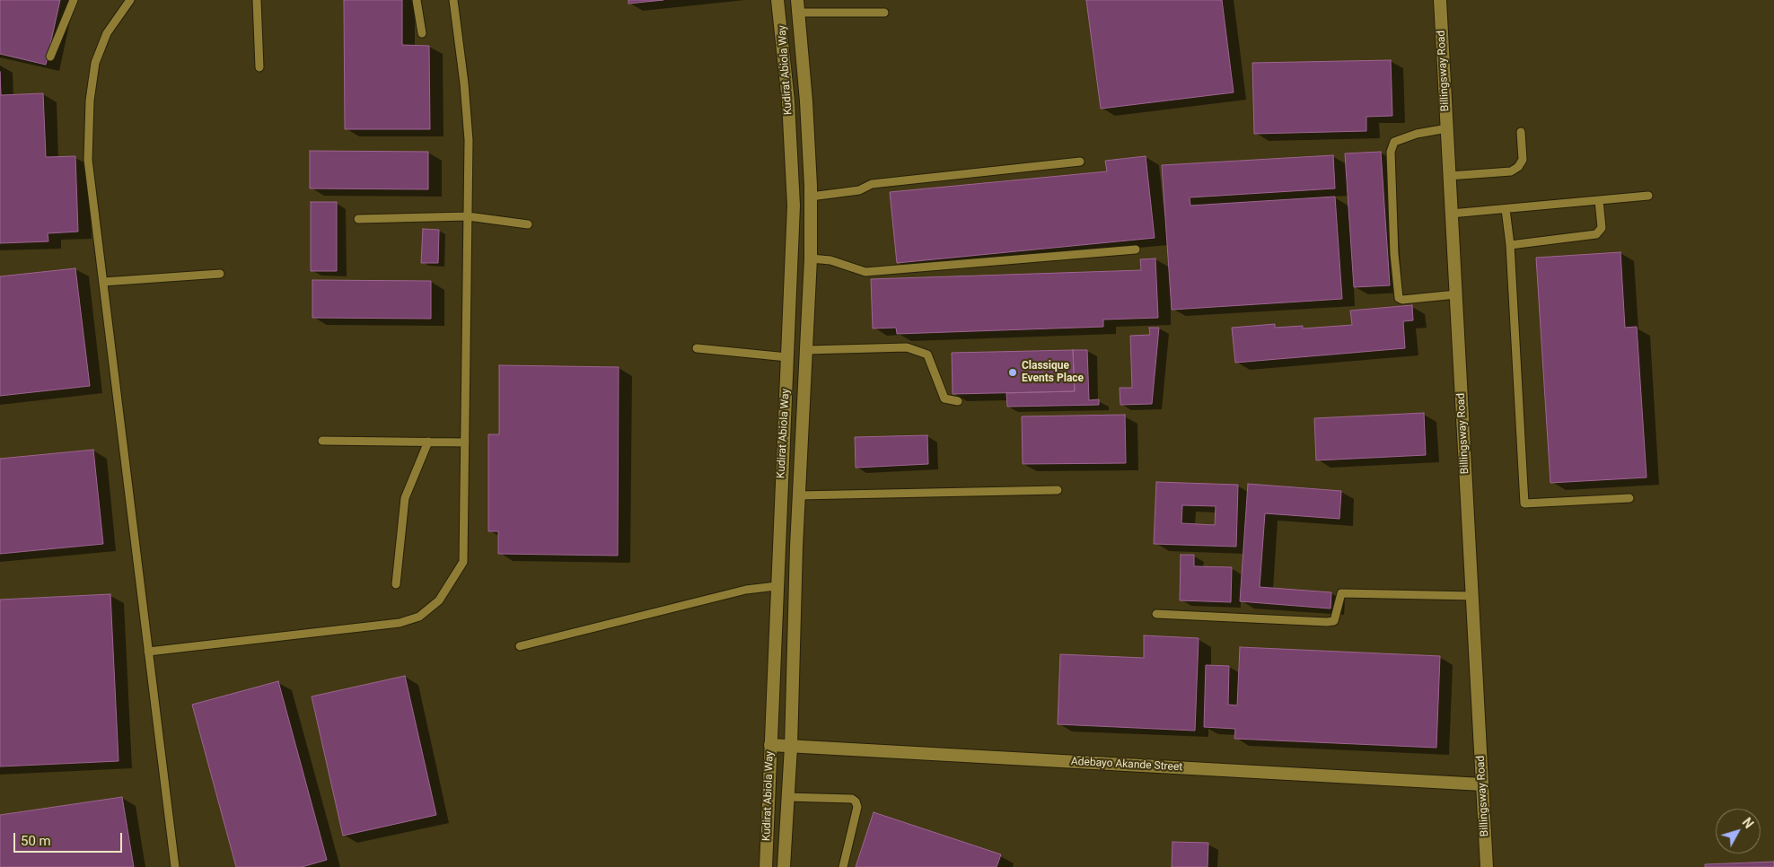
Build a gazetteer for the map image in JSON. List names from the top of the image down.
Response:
{
  "streets": {
    "main road": ["Kudirat Abiola Way", "Billingsway Road", "Adebayo Akande Street"]
  },
  "crossings": [
    ["Kudirat Abiola Way", "Adebayo Akande Street"],
    ["Billingsway Road", "Adebayo Akande Street"]
  ],
  "places": ["Classique Events Place"],
  "scale_bar": "50 m",
  "north": "top right"
}
